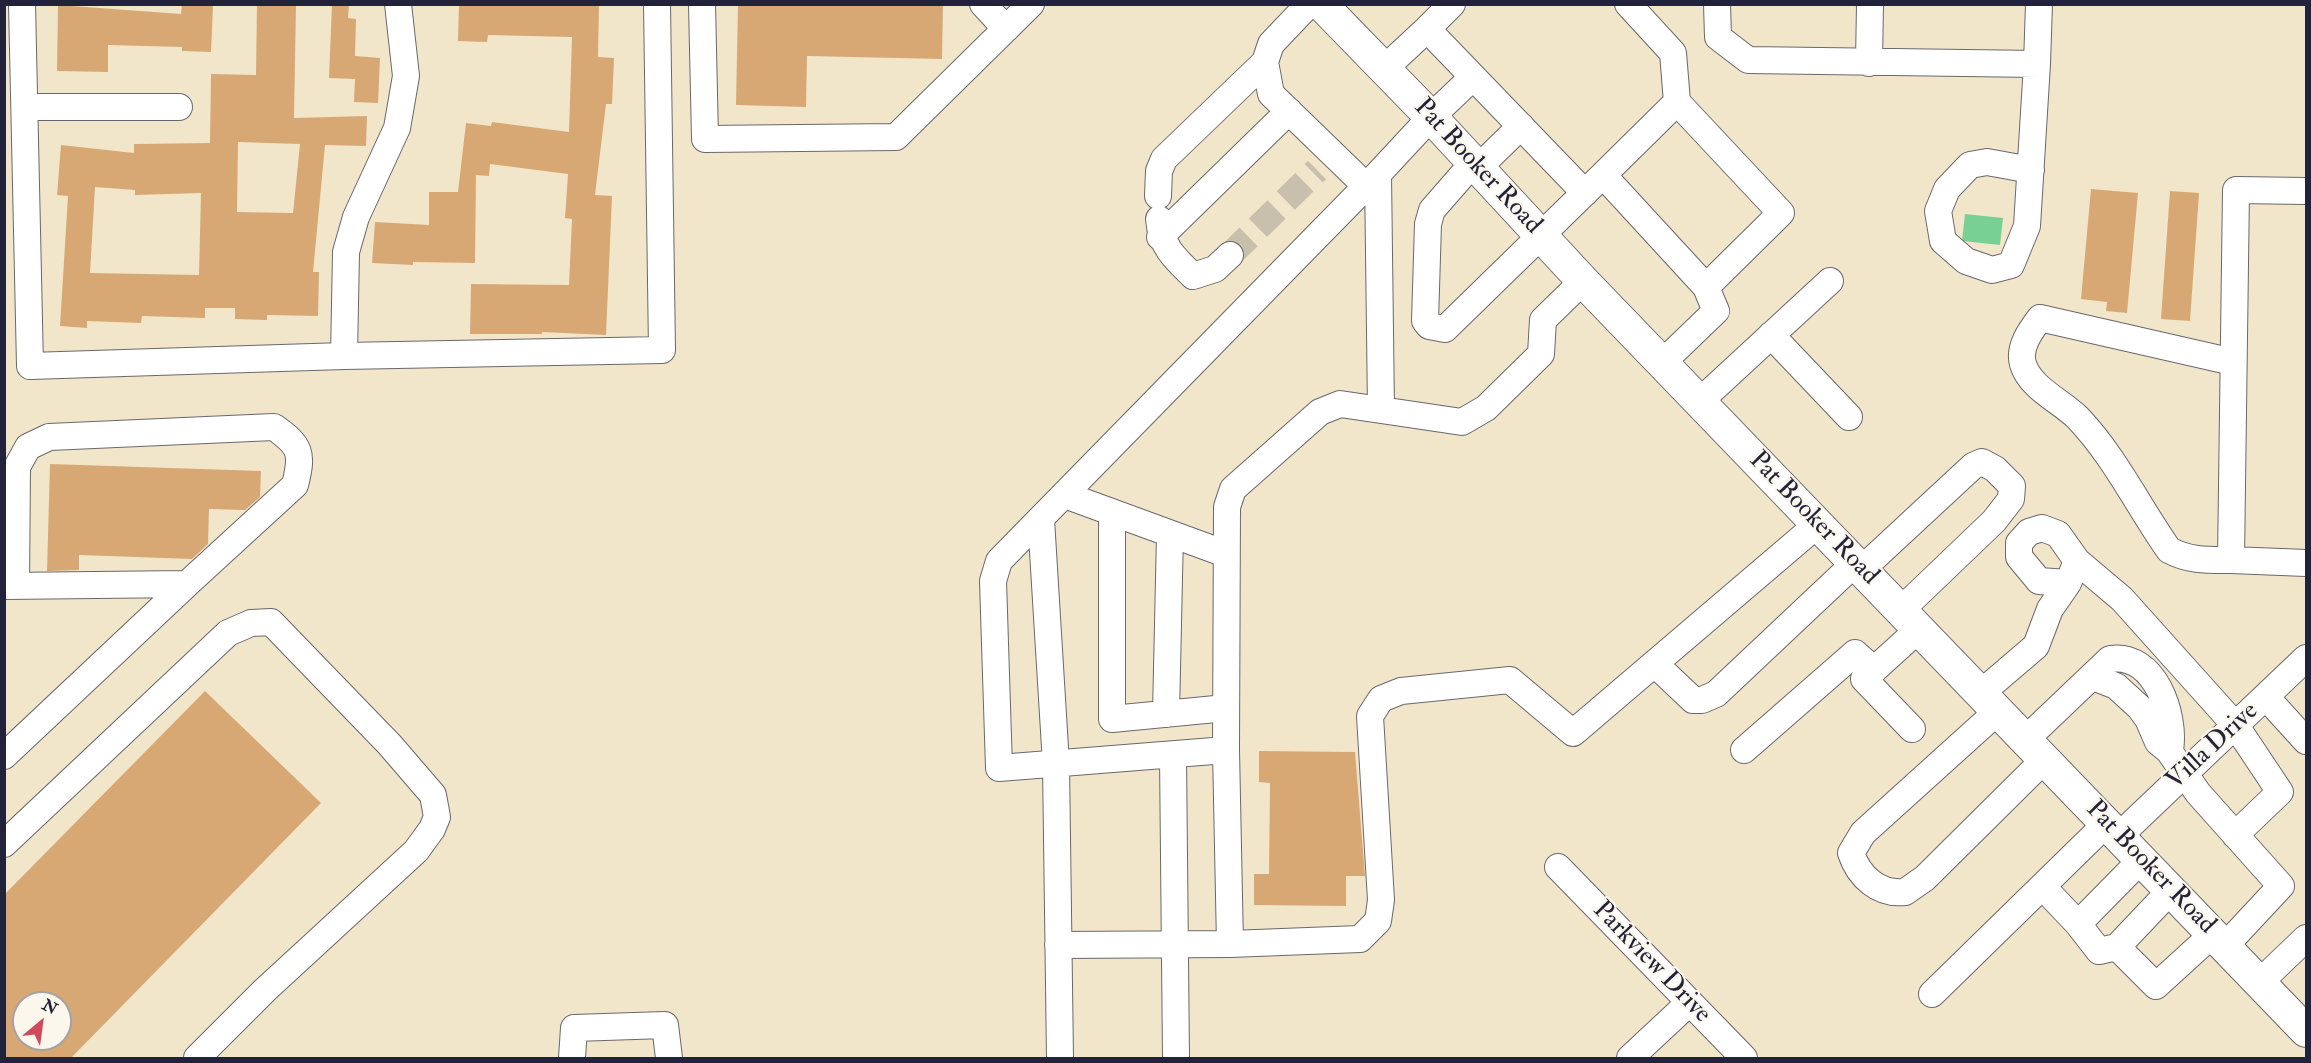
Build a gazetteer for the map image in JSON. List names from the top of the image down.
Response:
{
  "streets": {
    "main road": ["Pat Booker Road"],
    "street": ["Villa Drive", "Parkview Drive"]
  },
  "crossings": [
    ["Pat Booker Road", "Villa Drive"]
  ],
  "north": "top right"
}
